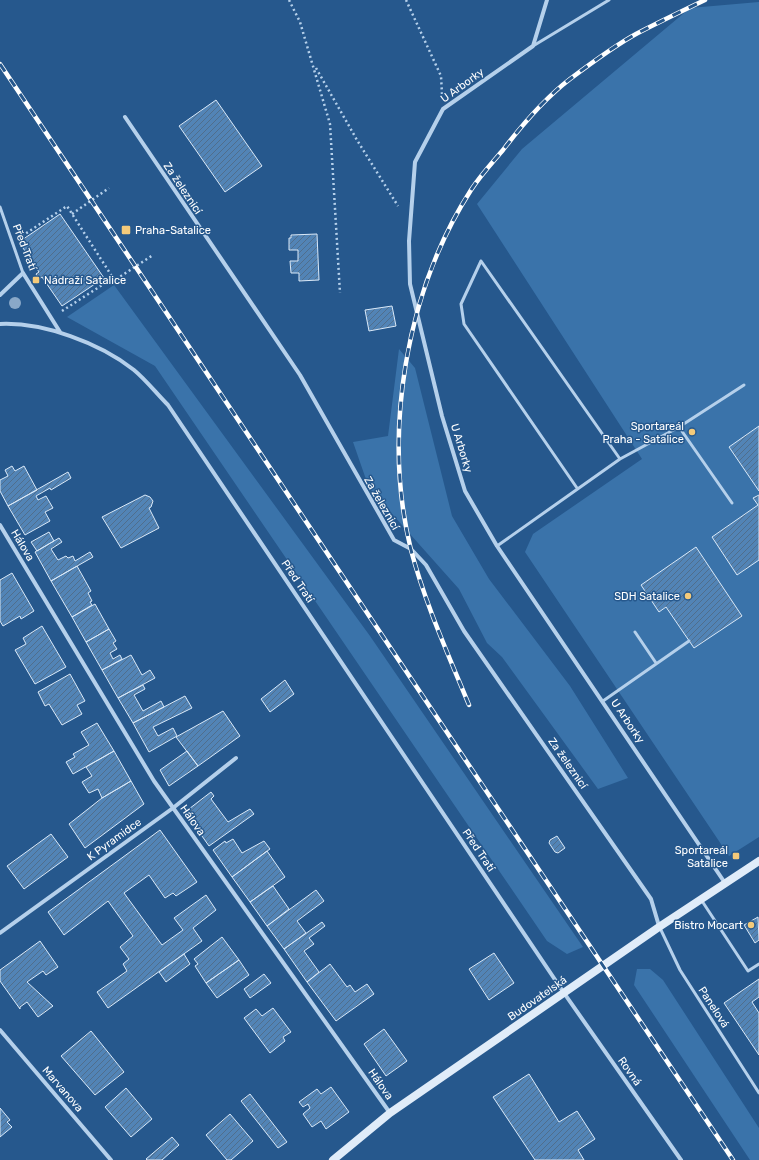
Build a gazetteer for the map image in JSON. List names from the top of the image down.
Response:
{
  "streets": {
    "street": [
      "U Arborky",
      "Za železnicí",
      "Před Tratí",
      "Hálova",
      "K Pyramidce",
      "Budovatelská",
      "Rovná",
      "Marvanova"
    ],
    "lane": ["Panelová"]
  },
  "crossings": [
    ["U Arborky", "Budovatelská"],
    ["Za železnicí", "Budovatelská"],
    ["Za železnicí", "Panelová"],
    ["Před Tratí", "Budovatelská"],
    ["Před Tratí", "Rovná"],
    ["Hálova", "K Pyramidce"],
    ["Hálova", "Budovatelská"],
    ["Budovatelská", "Panelová"],
    ["Budovatelská", "Rovná"]
  ],
  "places": {
    "transit": ["Praha-Satalice", "Nádraží Satalice", "Sportareál Satalice"],
    "other": ["Sportareál Praha - Satalice", "SDH Satalice", "Bistro Mocart"]
  }
}
